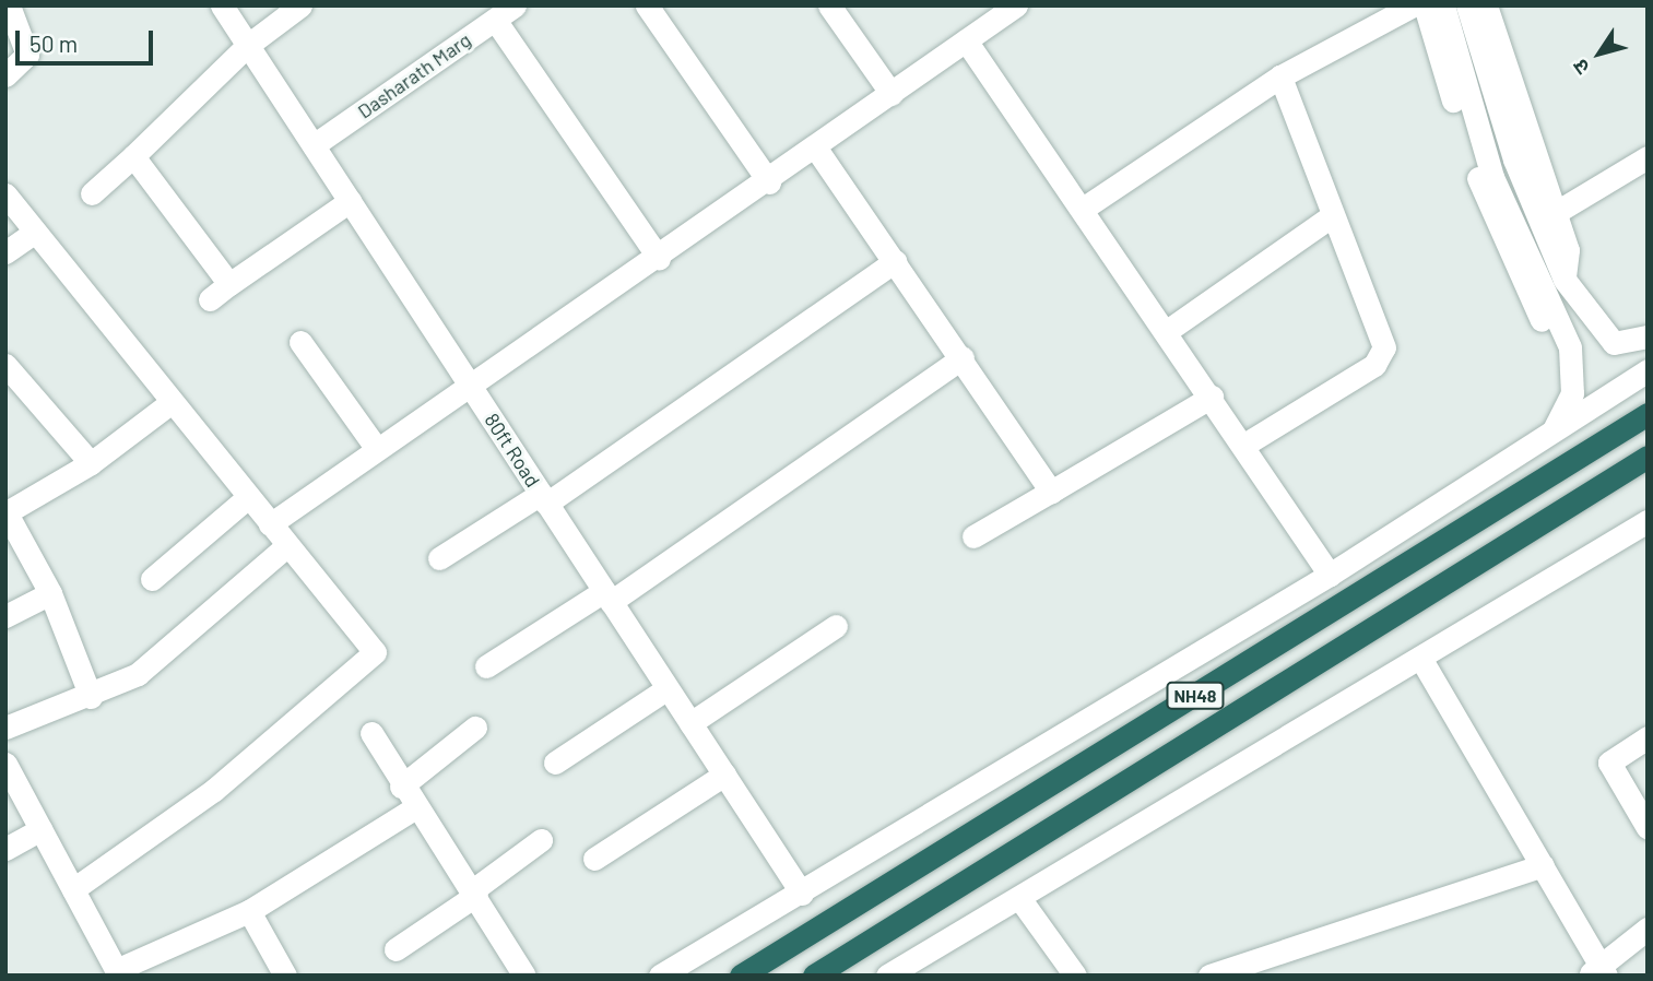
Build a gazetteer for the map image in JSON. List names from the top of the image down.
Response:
{
  "streets": {
    "highway": ["NH48"],
    "street": ["Dasharath Marg", "80ft Road"]
  },
  "crossings": [
    ["Dasharath Marg", "80ft Road"]
  ],
  "scale_bar": "50 m",
  "north": "bottom left"
}
